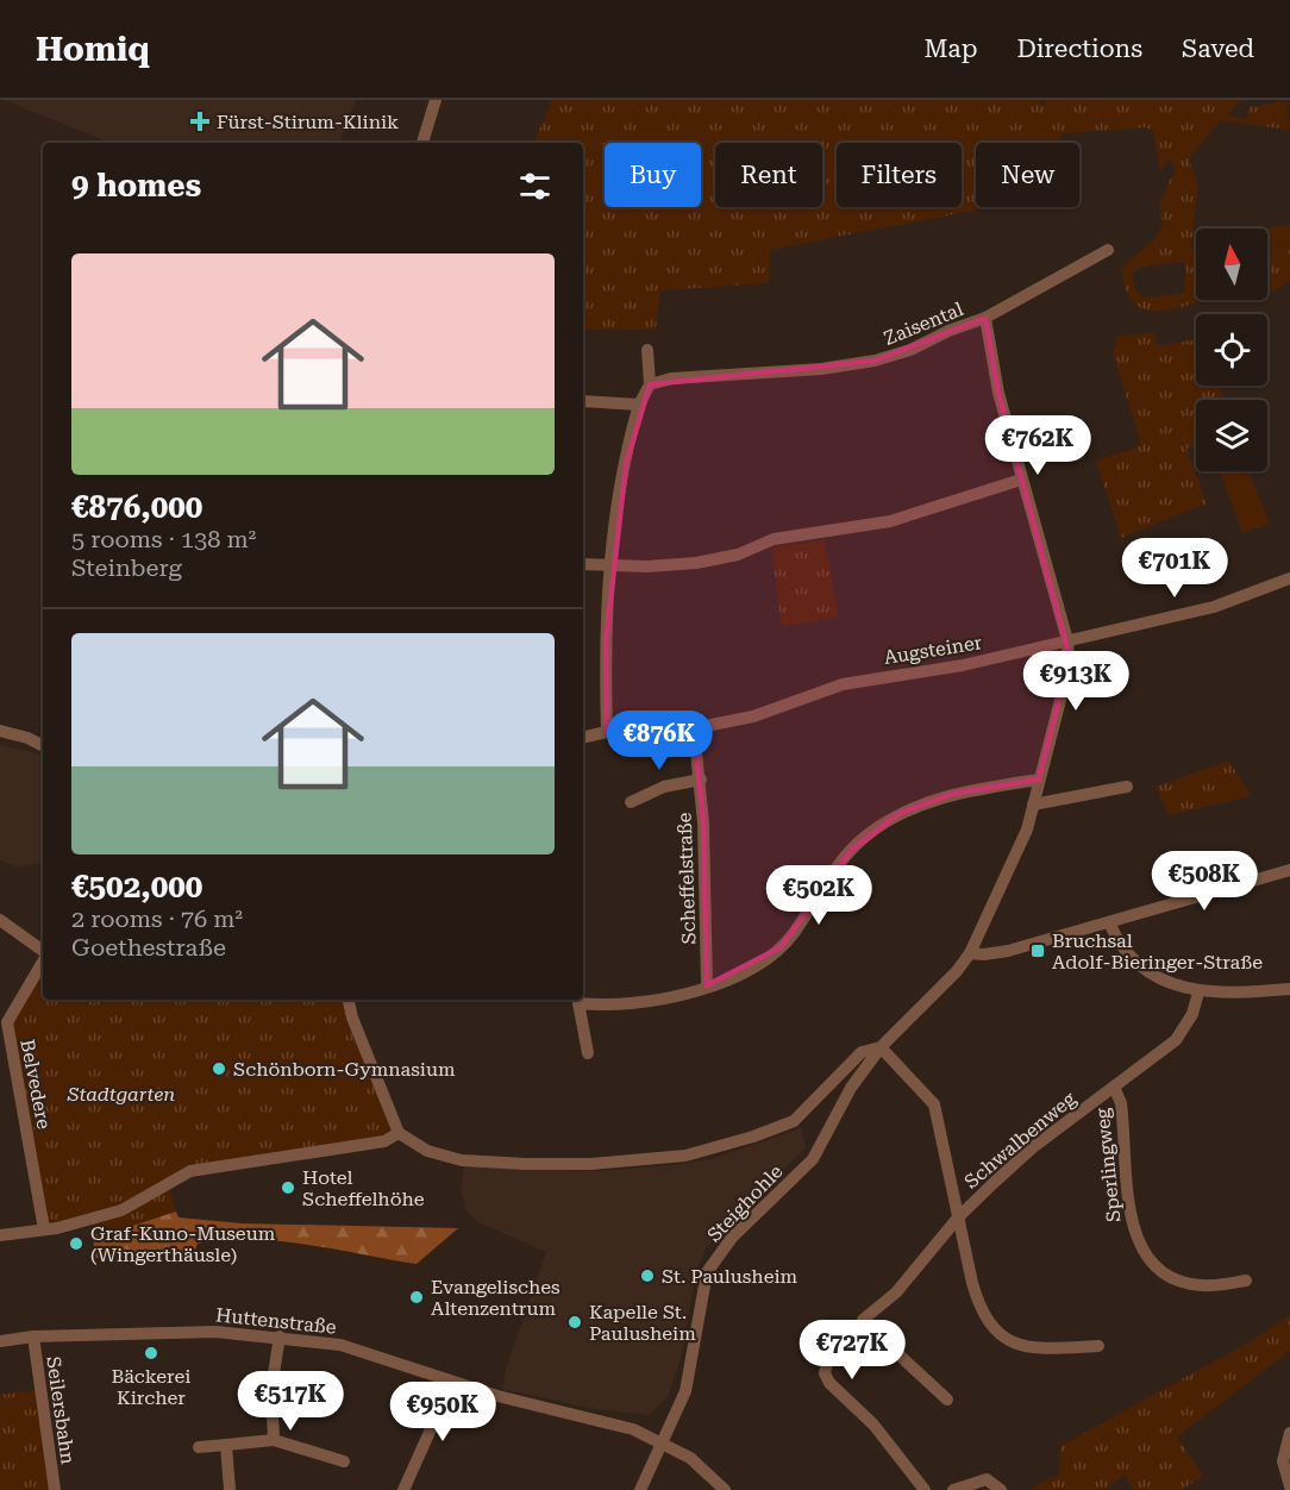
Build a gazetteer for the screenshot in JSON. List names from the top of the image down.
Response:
{
  "streets": {
    "street": [
      "Zaisental",
      "Augsteiner",
      "Scheffelstraße",
      "Belvedere",
      "Schwalbenweg",
      "Sperlingweg",
      "Steighohle",
      "Huttenstraße",
      "Seilersbahn"
    ]
  },
  "crossings": [
    ["Augsteiner", "Scheffelstraße"],
    ["Schwalbenweg", "Sperlingweg"],
    ["Steighohle", "Huttenstraße"],
    ["Huttenstraße", "Seilersbahn"]
  ],
  "parks": ["Stadtgarten"],
  "places": {
    "health": ["Fürst-Stirum-Klinik"],
    "transit": ["Bruchsal Adolf-Bieringer-Straße"],
    "other": [
      "Schönborn-Gymnasium",
      "Hotel Scheffelhöhe",
      "Graf-Kuno-Museum (Wingerthäusle)",
      "St. Paulusheim",
      "Evangelisches Altenzentrum",
      "Kapelle St. Paulusheim",
      "Bäckerei Kircher"
    ]
  },
  "north": "top",
  "page": {
    "header": "Homiq",
    "nav": ["Map", "Directions", "Saved"],
    "chip": [
      "Buy",
      "Rent",
      "Filters",
      "New"
    ],
    "heading": "9 homes",
    "list": [
      {
        "name": "€876,000",
        "note": "5 rooms · 138 m² · Steinberg"
      },
      {
        "name": "€502,000",
        "note": "2 rooms · 76 m² · Goethestraße"
      }
    ],
    "price": [
      "€762K",
      "€701K",
      "€913K",
      "€876K",
      "€508K",
      "€502K",
      "€727K",
      "€517K",
      "€950K"
    ]
  }
}
